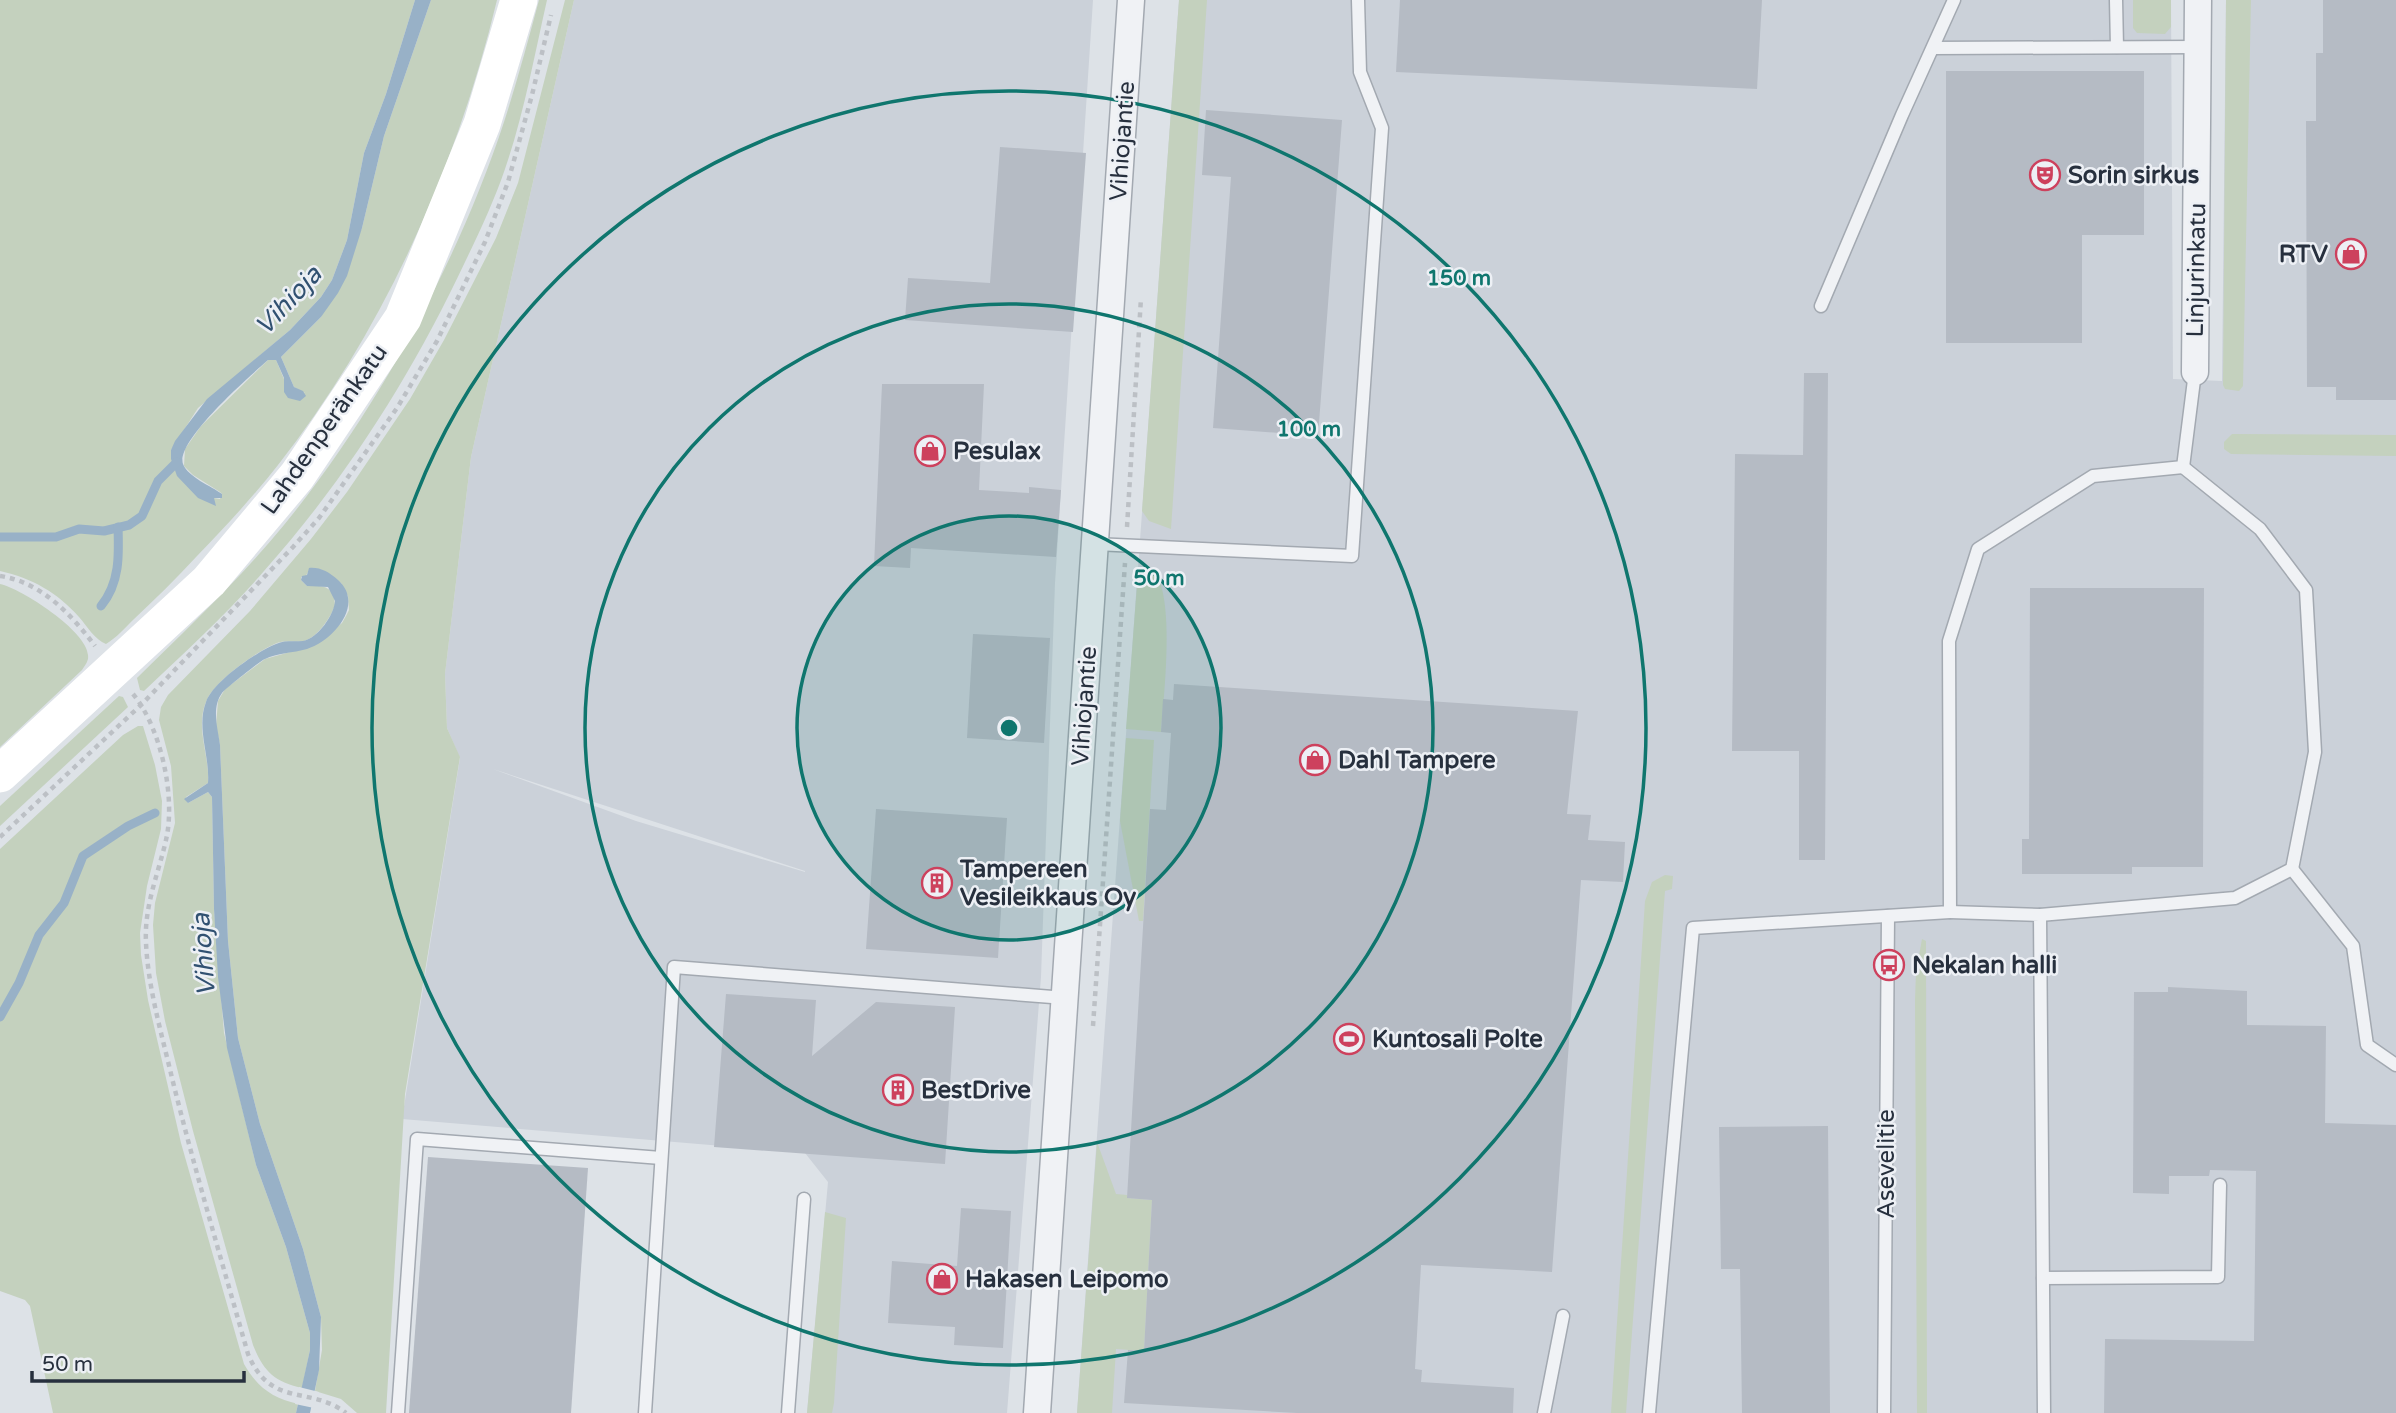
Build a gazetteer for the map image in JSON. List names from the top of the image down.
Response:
{
  "streets": {
    "main road": ["Lahdenperänkatu"],
    "street": ["Vihiojantie", "Linjurinkatu"],
    "lane": ["Asevelitie"]
  },
  "water": ["Vihioja"],
  "places": {
    "theatre": ["Sorin sirkus"],
    "shop": [
      "RTV",
      "Pesulax",
      "Dahl Tampere",
      "Hakasen Leipomo"
    ],
    "building": ["Tampereen Vesileikkaus Oy", "BestDrive"],
    "bus stop": ["Nekalan halli"],
    "sports": ["Kuntosali Polte"]
  },
  "scale_bar": "50 m",
  "rings": ["150 m", "100 m", "50 m"]
}
